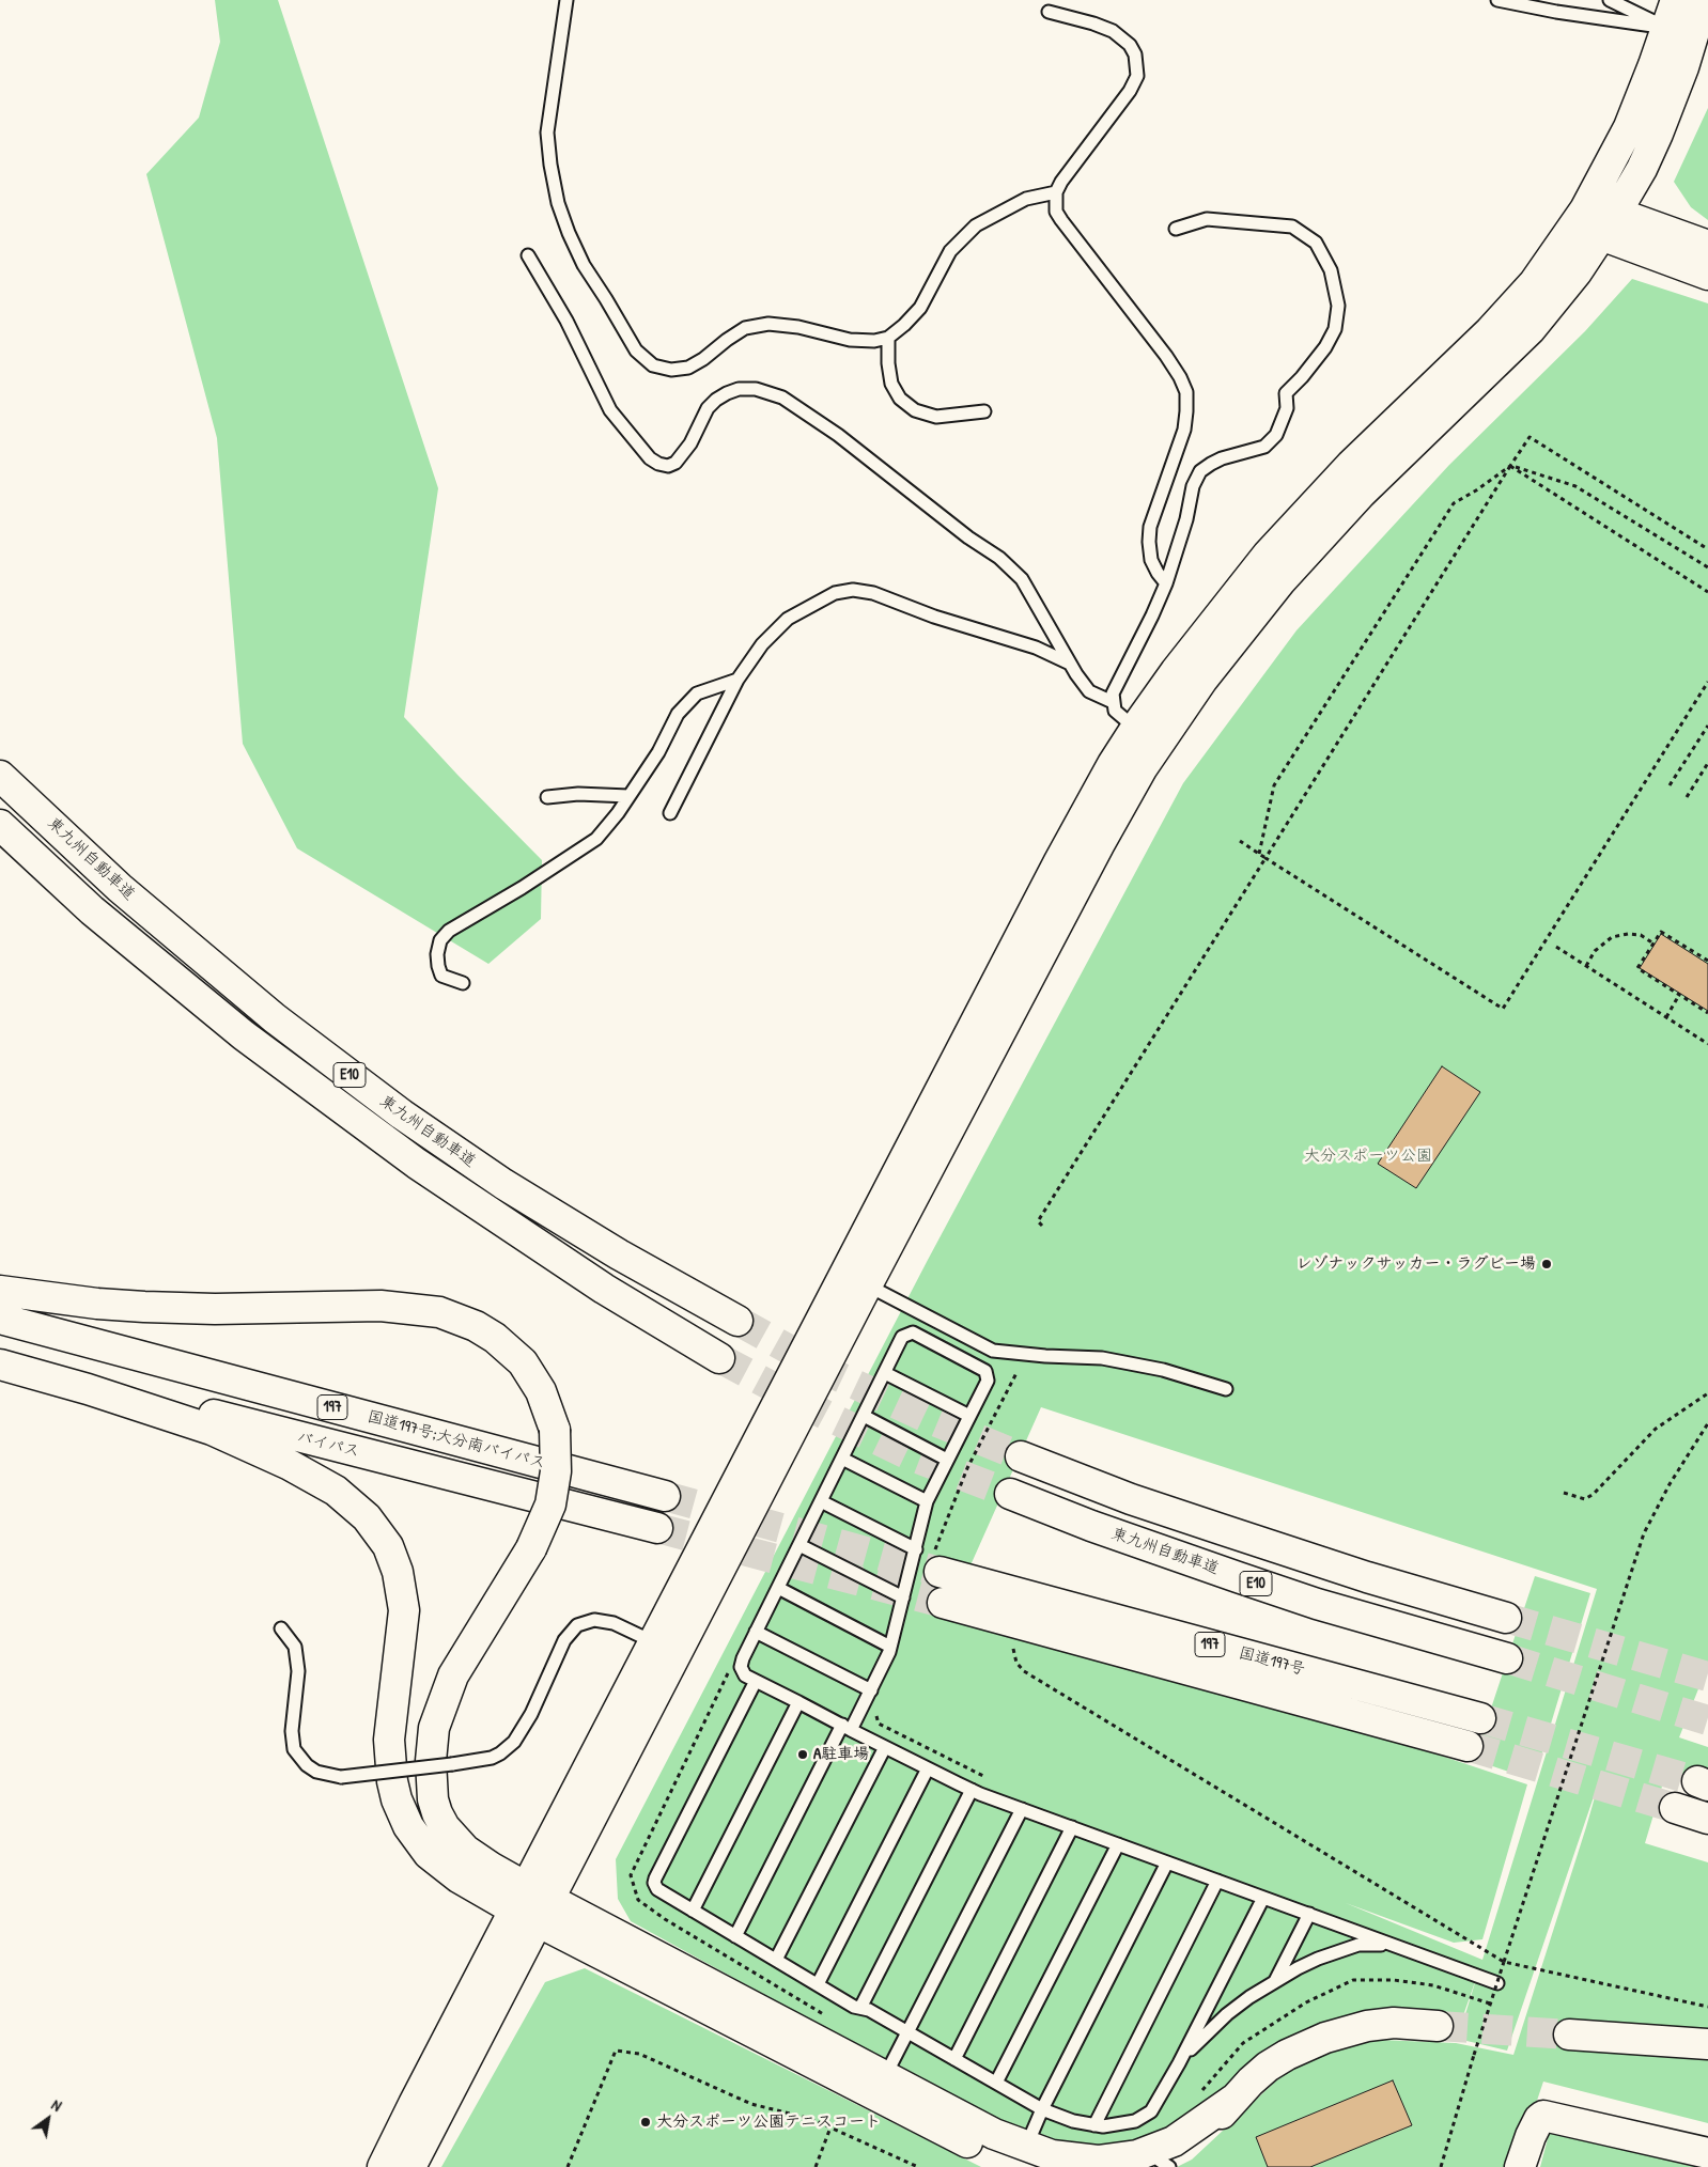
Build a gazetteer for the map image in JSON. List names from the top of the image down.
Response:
{
  "streets": {
    "main road": [
      "東九州自動車道",
      "E10",
      "197",
      "国道197号;大分南バイパス",
      "バイパス",
      "国道197号"
    ]
  },
  "parks": ["大分スポーツ公園"],
  "places": ["レゾナックサッカー・ラグビー場", "A駐車場", "大分スポーツ公園テニスコート"],
  "north": "top right"
}
